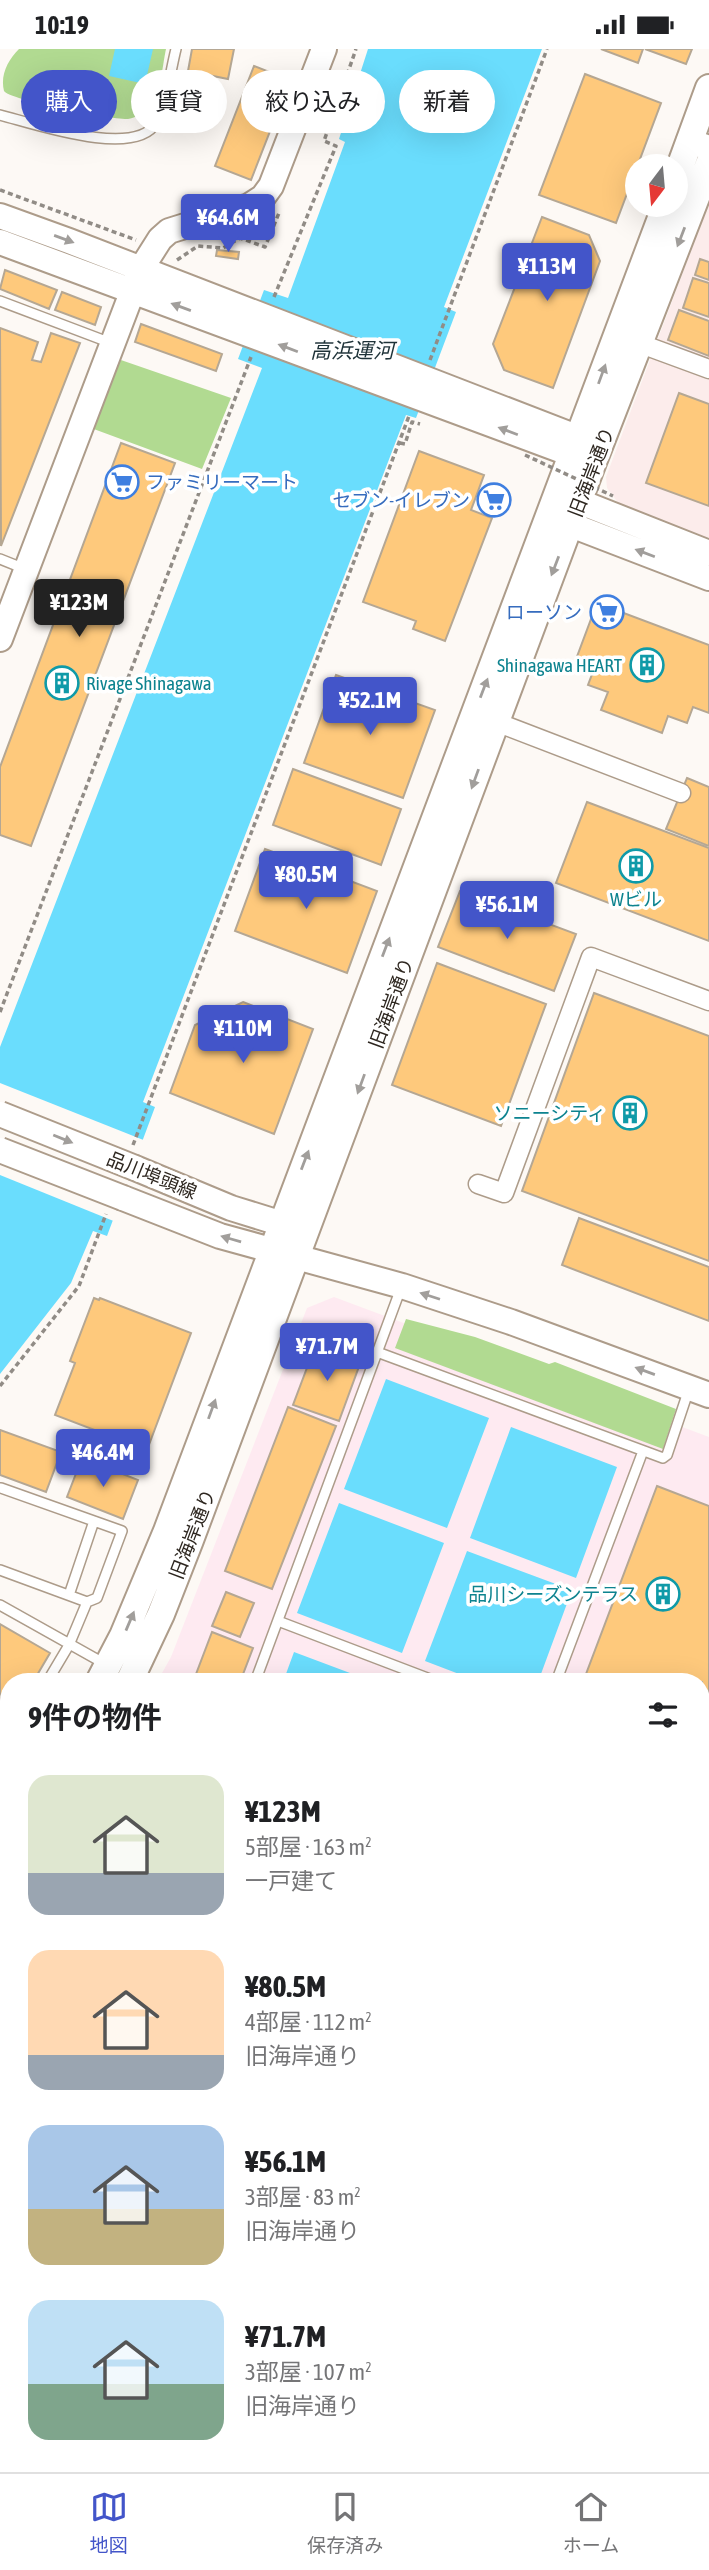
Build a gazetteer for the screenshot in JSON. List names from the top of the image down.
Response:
{
  "streets": {
    "main road": ["旧海岸通り"],
    "street": ["品川埠頭線"]
  },
  "crossings": [
    ["旧海岸通り", "品川埠頭線"]
  ],
  "water": ["高浜運河"],
  "places": {
    "supermarket": ["ファミリーマート", "セブン-イレブン", "ローソン"],
    "building": [
      "Shinagawa HEART",
      "Rivage Shinagawa",
      "Wビル",
      "ソニーシティ",
      "品川シーズンテラス"
    ]
  },
  "north": "bottom",
  "page": {
    "status": "10:19",
    "chip": [
      "購入",
      "賃貸",
      "絞り込み",
      "新着"
    ],
    "price": [
      "¥64.6M",
      "¥113M",
      "¥123M",
      "¥52.1M",
      "¥80.5M",
      "¥56.1M",
      "¥110M",
      "¥71.7M",
      "¥46.4M"
    ],
    "heading": "9件の物件",
    "list": [
      {
        "name": "¥123M",
        "note": "5部屋 · 163 m² · 一戸建て"
      },
      {
        "name": "¥80.5M",
        "note": "4部屋 · 112 m² · 旧海岸通り"
      },
      {
        "name": "¥56.1M",
        "note": "3部屋 · 83 m² · 旧海岸通り"
      },
      {
        "name": "¥71.7M",
        "note": "3部屋 · 107 m² · 旧海岸通り"
      }
    ],
    "tabs": ["地図", "保存済み", "ホーム"]
  }
}
